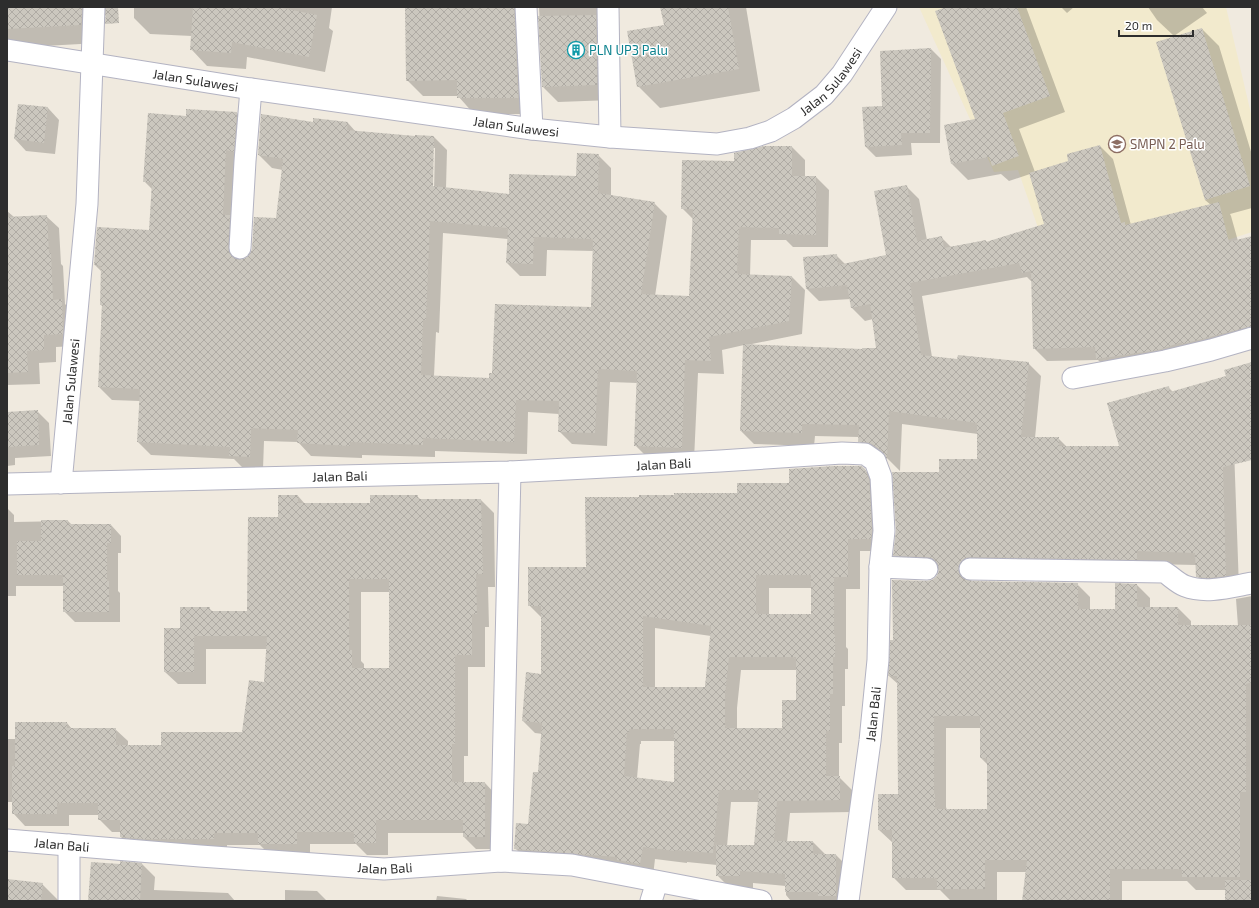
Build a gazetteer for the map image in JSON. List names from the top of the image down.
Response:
{
  "streets": {
    "street": ["Jalan Sulawesi", "Jalan Bali"]
  },
  "crossings": [
    ["Jalan Sulawesi", "Jalan Bali"]
  ],
  "places": {
    "building": ["PLN UP3 Palu"],
    "school or university": ["SMPN 2 Palu"]
  },
  "scale_bar": "20 m"
}
